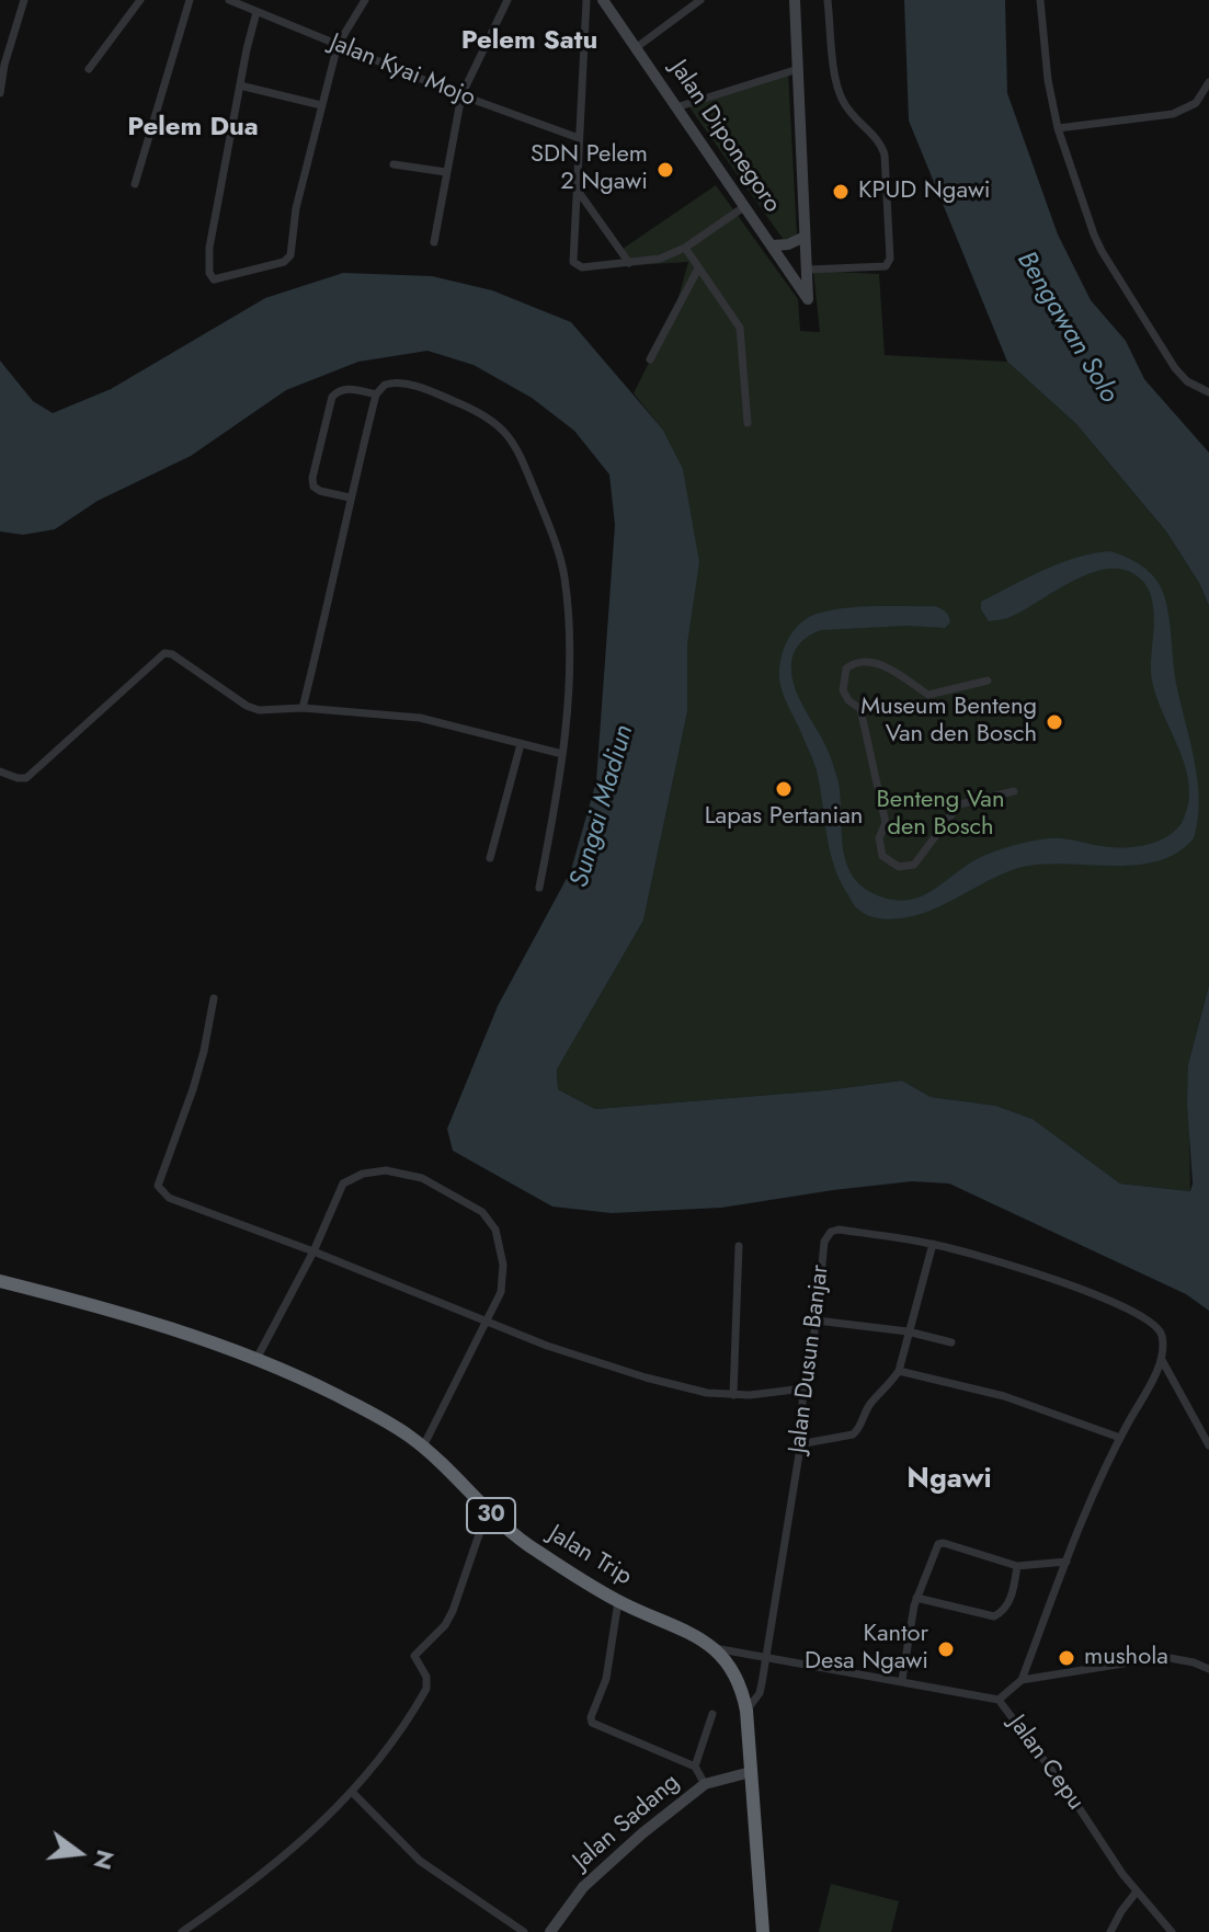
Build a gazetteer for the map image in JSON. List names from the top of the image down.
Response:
{
  "streets": {
    "highway": ["30", "Jalan Trip"],
    "street": [
      "Jalan Kyai Mojo",
      "Jalan Diponegoro",
      "Jalan Dusun Banjar",
      "Jalan Cepu",
      "Jalan Sadang"
    ]
  },
  "crossings": [
    ["Jalan Dusun Banjar", "Jalan Trip"],
    ["Jalan Dusun Banjar", "Jalan Cepu"],
    ["Jalan Trip", "Jalan Cepu"],
    ["Jalan Trip", "Jalan Sadang"]
  ],
  "districts": ["Pelem Satu", "Pelem Dua", "Ngawi"],
  "water": ["Bengawan Solo", "Sungai Madiun"],
  "parks": ["Benteng Van den Bosch"],
  "places": [
    "SDN Pelem 2 Ngawi",
    "KPUD Ngawi",
    "Museum Benteng Van den Bosch",
    "Lapas Pertanian",
    "Kantor Desa Ngawi",
    "mushola"
  ],
  "north": "right"
}
